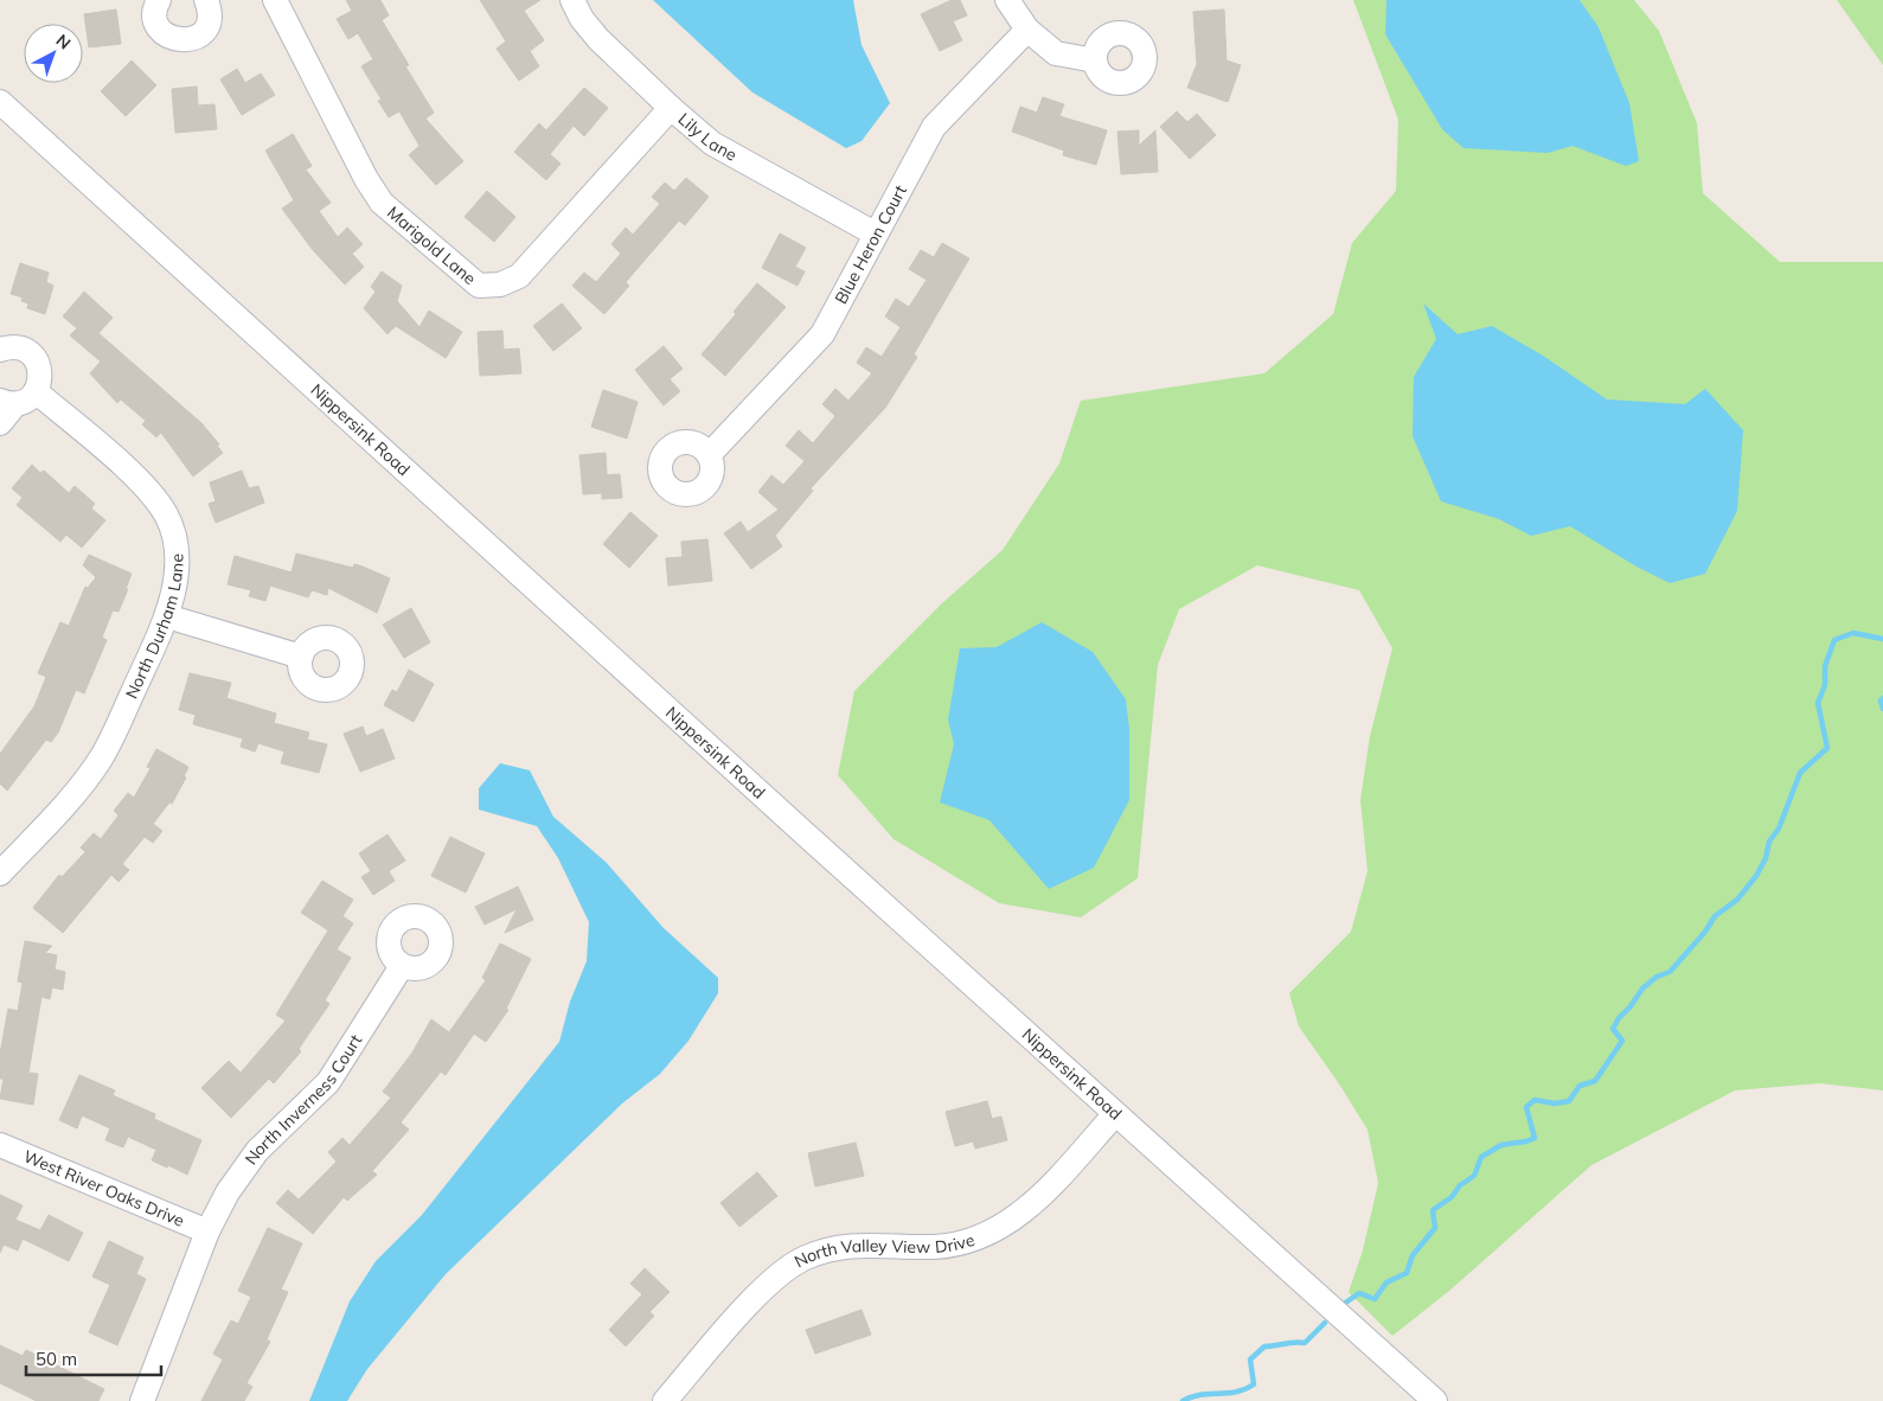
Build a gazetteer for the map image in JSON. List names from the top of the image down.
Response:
{
  "streets": {
    "street": [
      "Lily Lane",
      "Blue Heron Court",
      "Marigold Lane",
      "Nippersink Road",
      "North Durham Lane",
      "North Inverness Court",
      "West River Oaks Drive",
      "North Valley View Drive"
    ]
  },
  "crossings": [
    ["Lily Lane", "Blue Heron Court"],
    ["Lily Lane", "Marigold Lane"],
    ["Nippersink Road", "North Valley View Drive"],
    ["North Inverness Court", "West River Oaks Drive"]
  ],
  "scale_bar": "50 m",
  "north": "top right"
}
